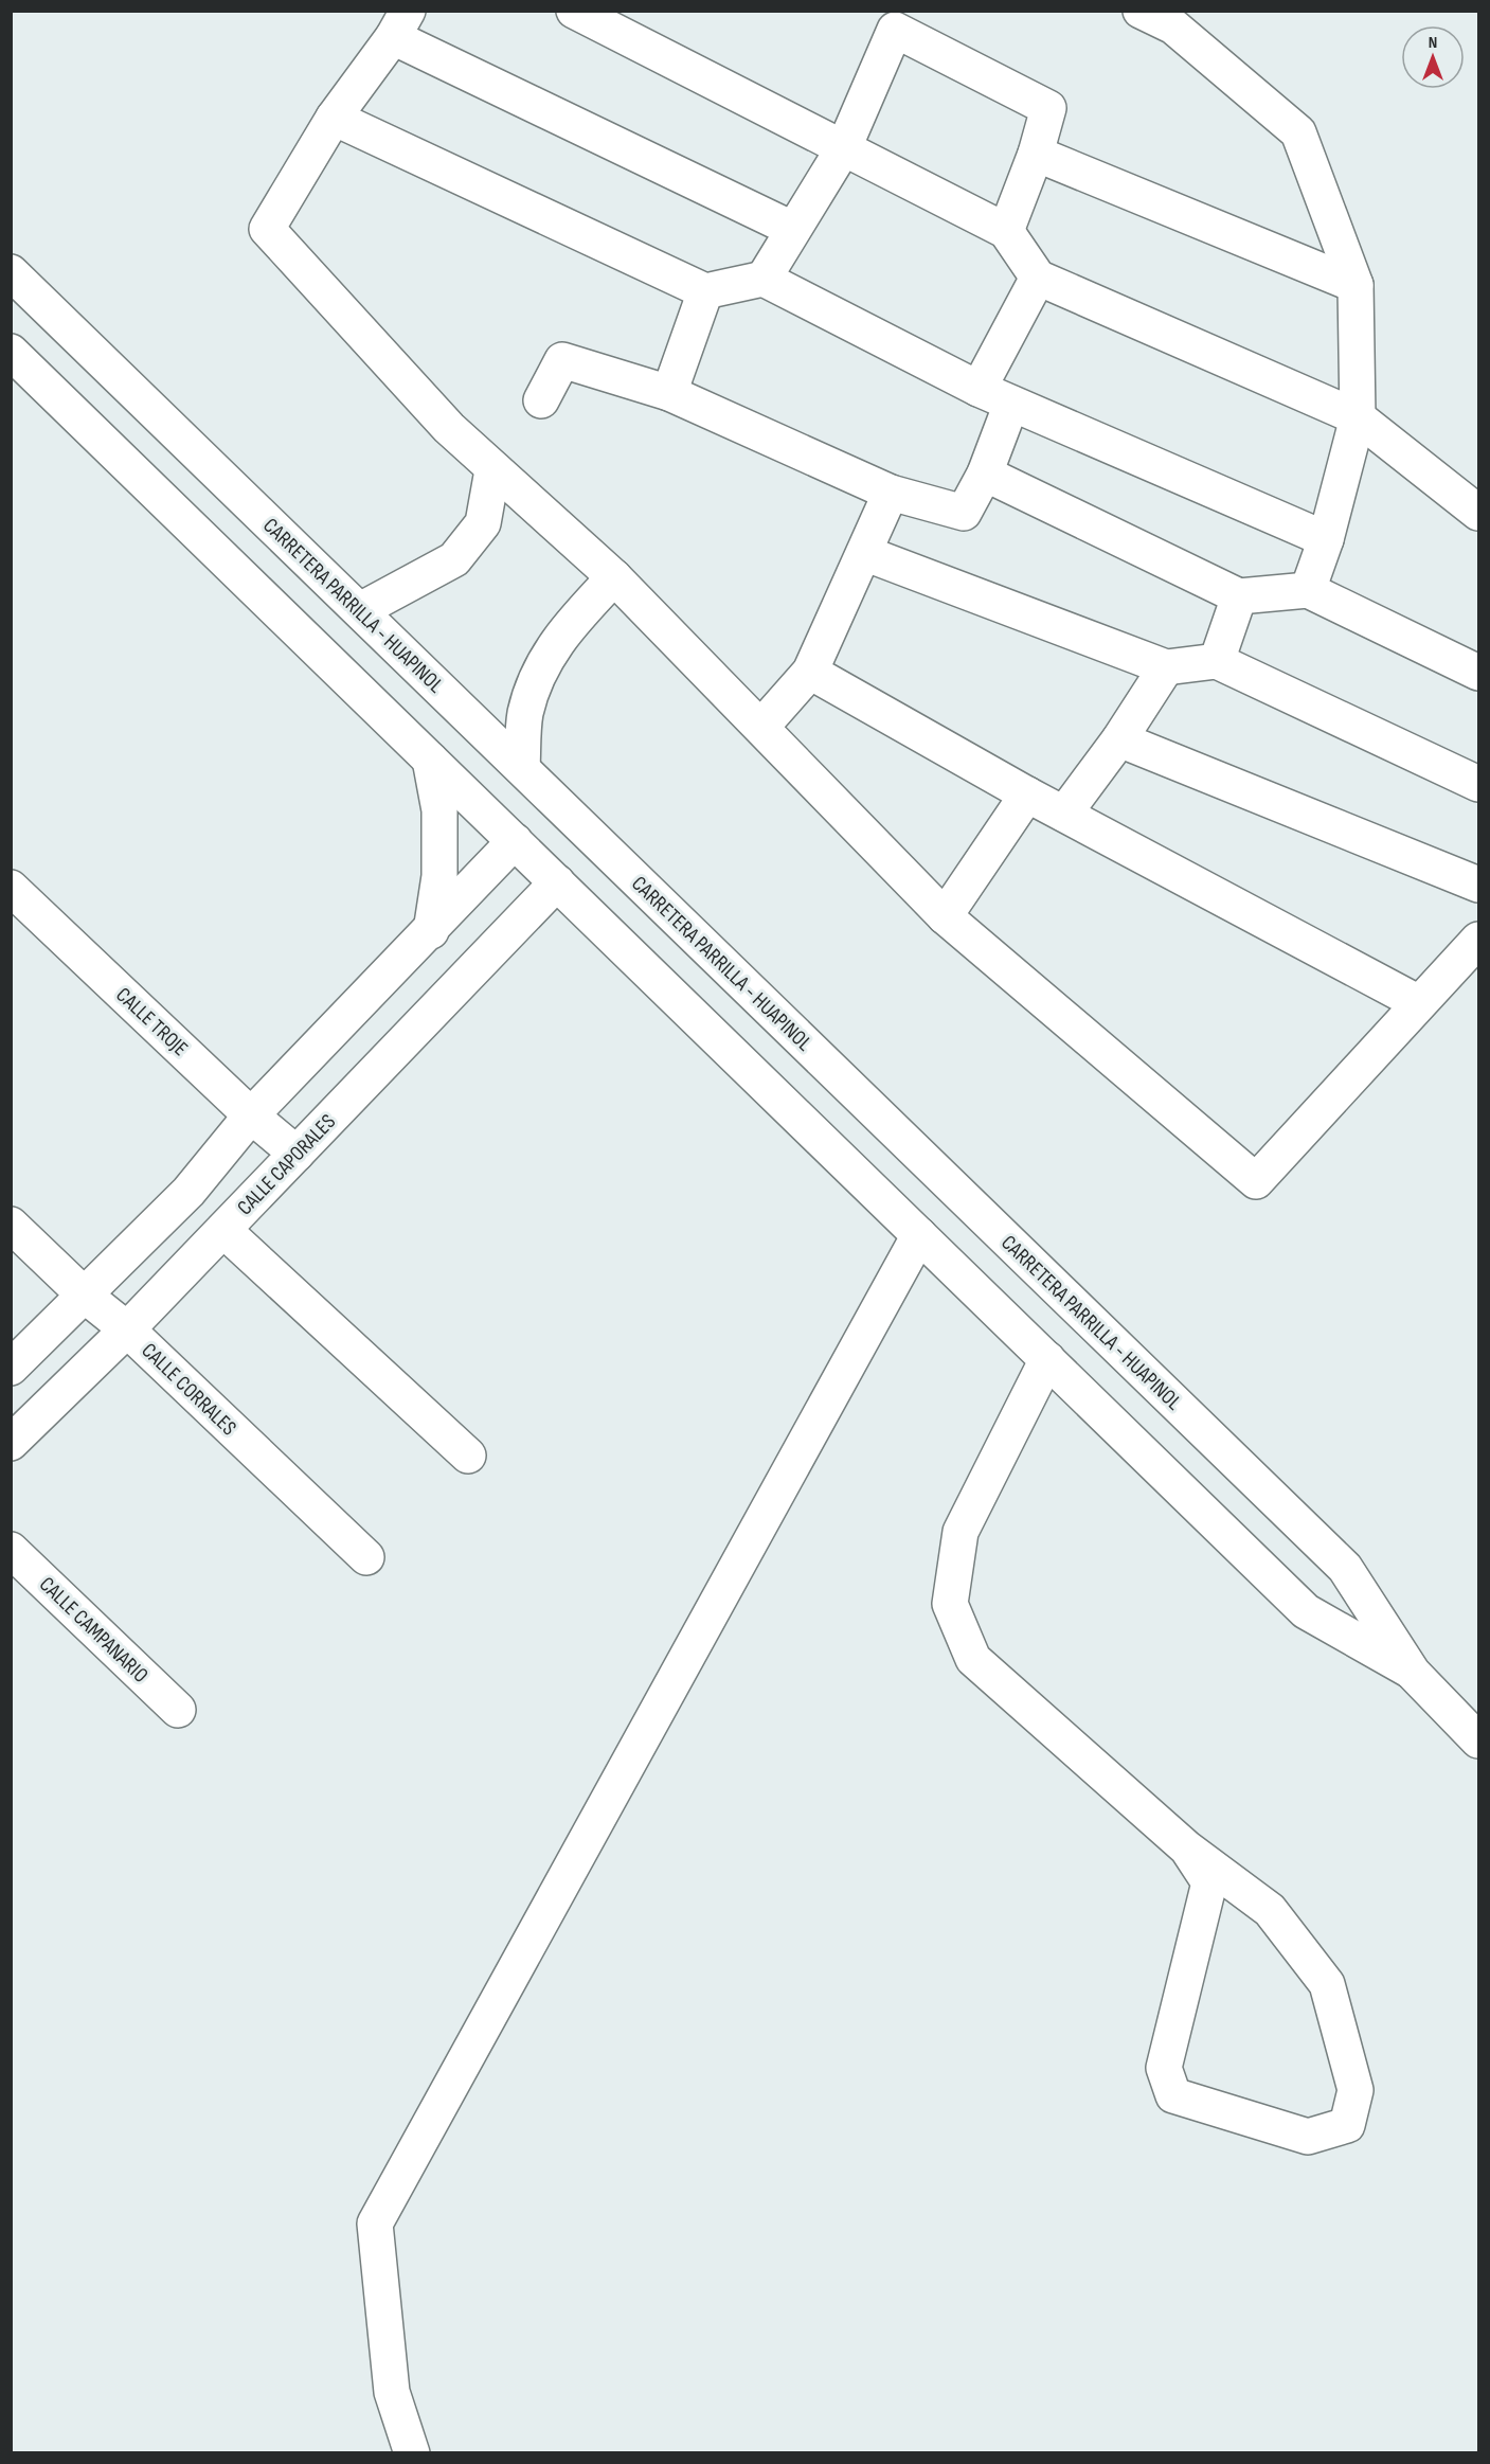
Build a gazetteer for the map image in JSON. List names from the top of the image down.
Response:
{
  "streets": {
    "street": [
      "CARRETERA PARRILLA - HUAPINOL",
      "CALLE TROJE",
      "CALLE CAPORALES",
      "CALLE CORRALES",
      "CALLE CAMPANARIO"
    ]
  },
  "crossings": [
    ["CARRETERA PARRILLA - HUAPINOL", "CALLE CAPORALES"],
    ["CALLE TROJE", "CALLE CAPORALES"],
    ["CALLE CAPORALES", "CALLE CORRALES"]
  ],
  "north": "top"
}
